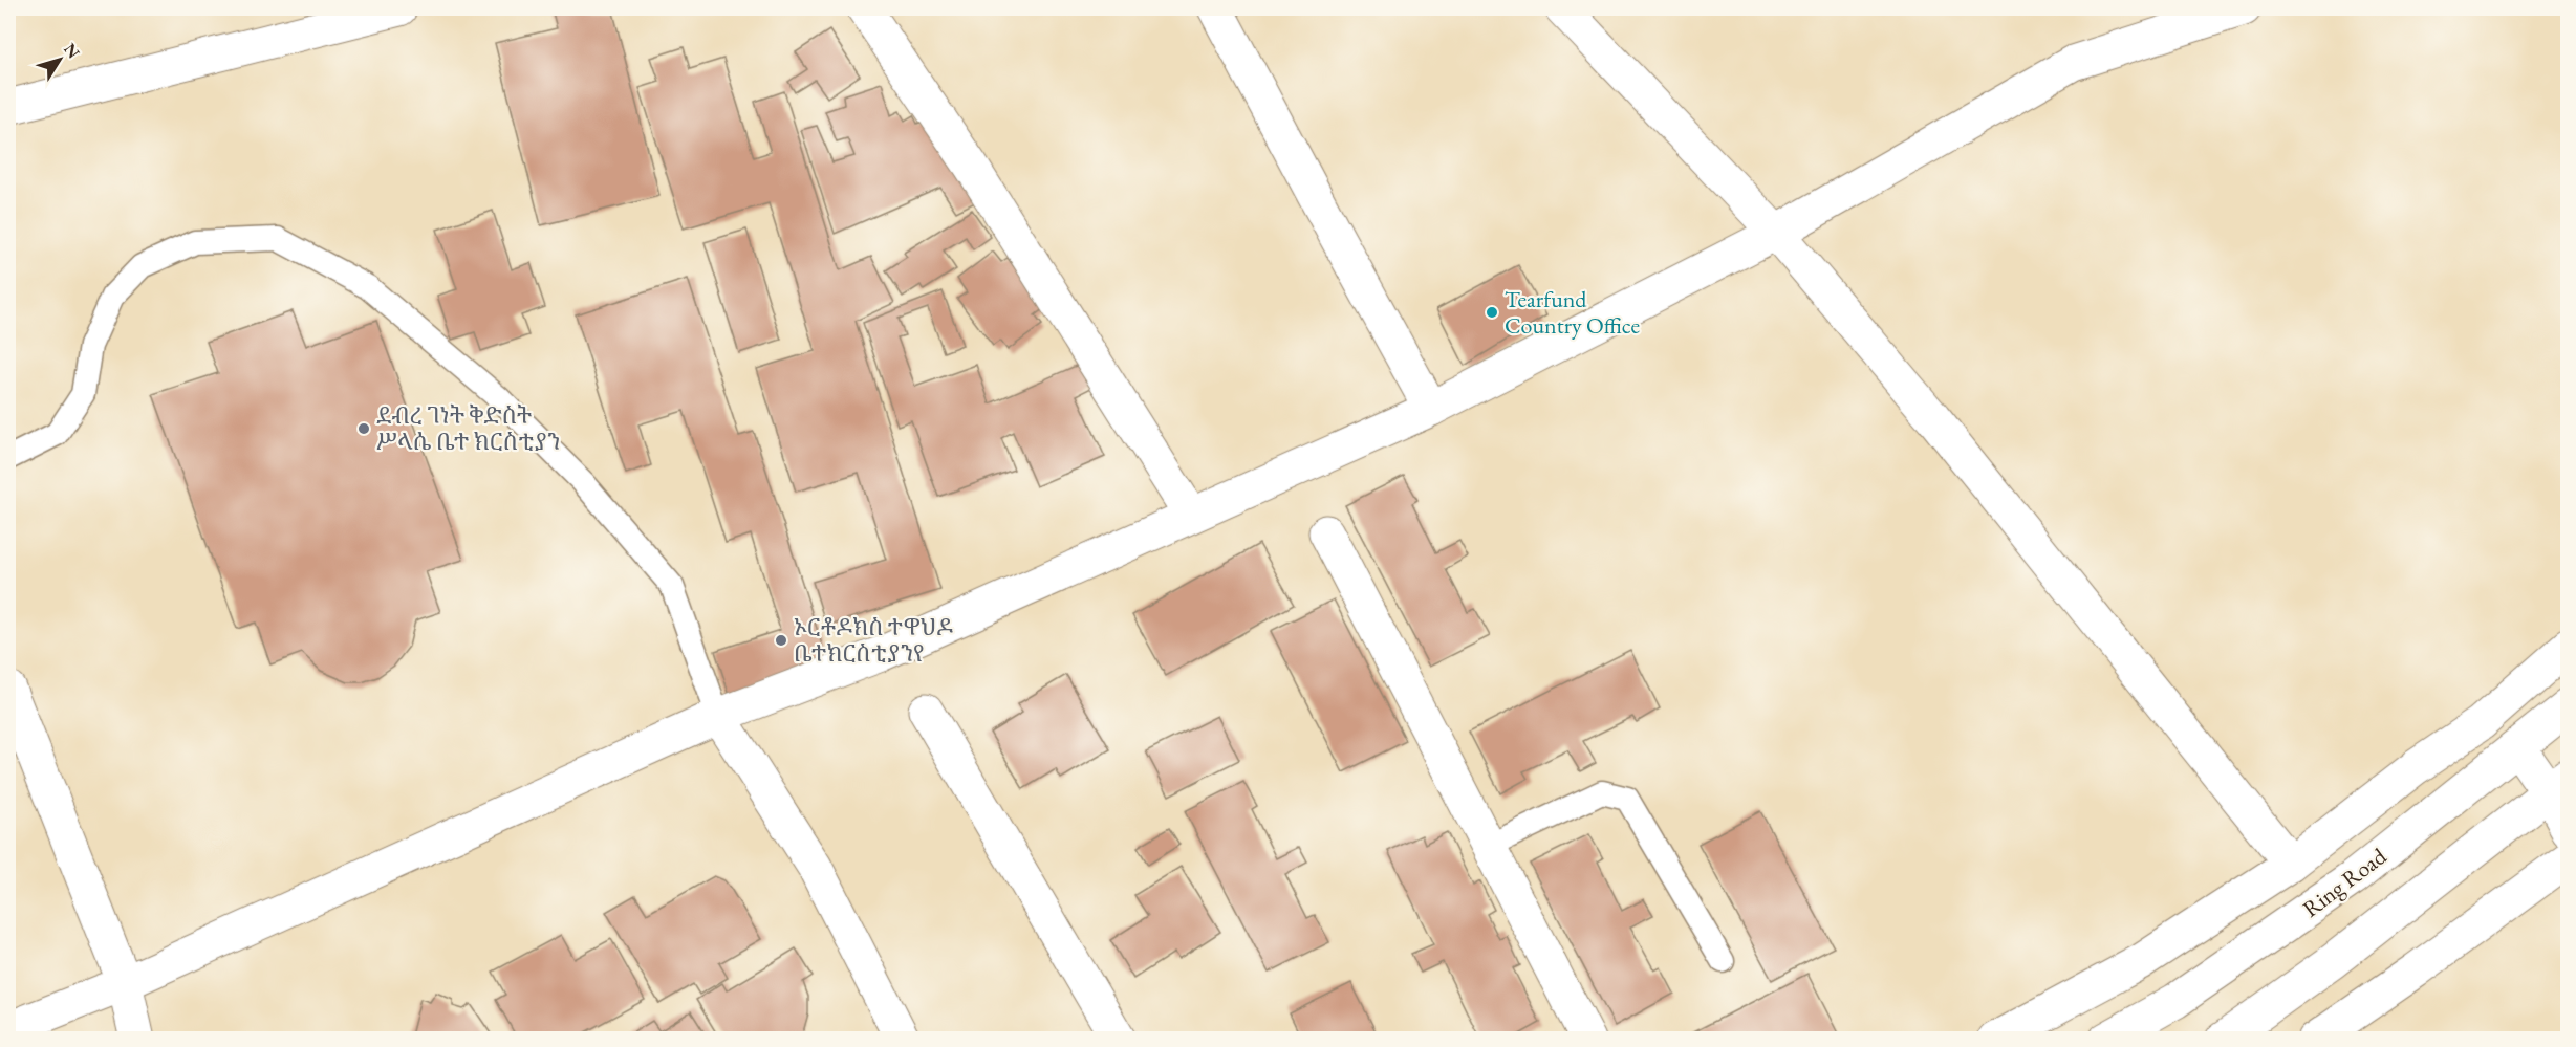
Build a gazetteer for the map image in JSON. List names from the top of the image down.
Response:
{
  "streets": {
    "main road": ["Ring Road"]
  },
  "places": ["Tearfund Country Office", "ደብረ ገነት ቅድስት ሥላሴ ቤተ ክርስቲያን", "ኦርቶዶክስ ተዋህዶ ቤተክርስቲያንየ"],
  "north": "top right"
}
